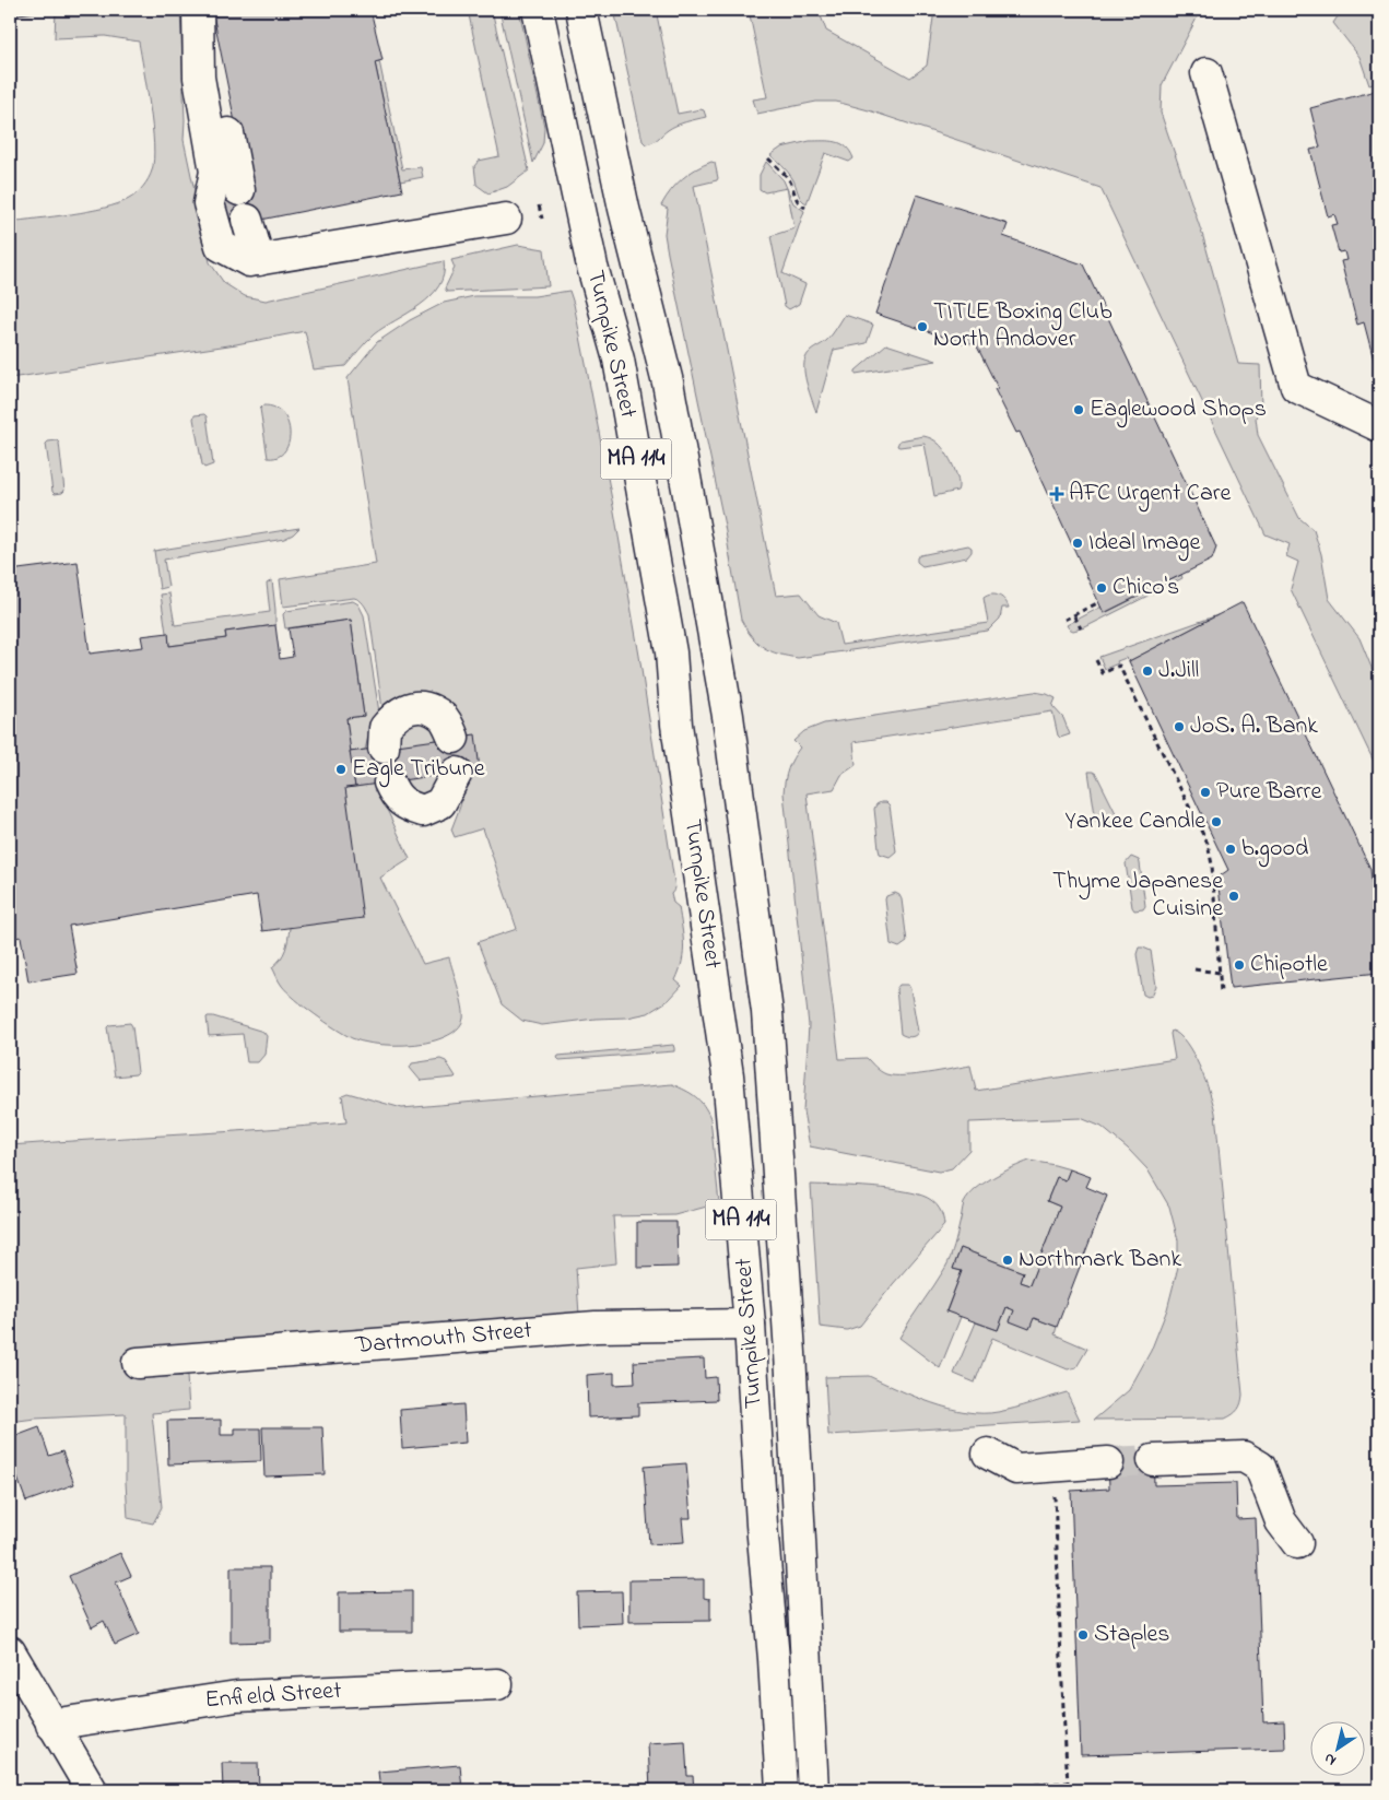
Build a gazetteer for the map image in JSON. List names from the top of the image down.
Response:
{
  "streets": {
    "main road": [
      "Turnpike Street",
      "MA 114",
      "Dartmouth Street",
      "Enfield Street"
    ]
  },
  "crossings": [
    ["Turnpike Street", "Dartmouth Street"]
  ],
  "places": {
    "other": [
      "TITLE Boxing Club North Andover",
      "Eaglewood Shops",
      "Ideal Image",
      "Chico's",
      "J.Jill",
      "JoS. A. Bank",
      "Eagle Tribune",
      "Pure Barre",
      "Yankee Candle",
      "b.good",
      "Thyme Japanese Cuisine",
      "Chipotle",
      "Northmark Bank",
      "Staples"
    ],
    "health": ["AFC Urgent Care"]
  },
  "north": "bottom left"
}
